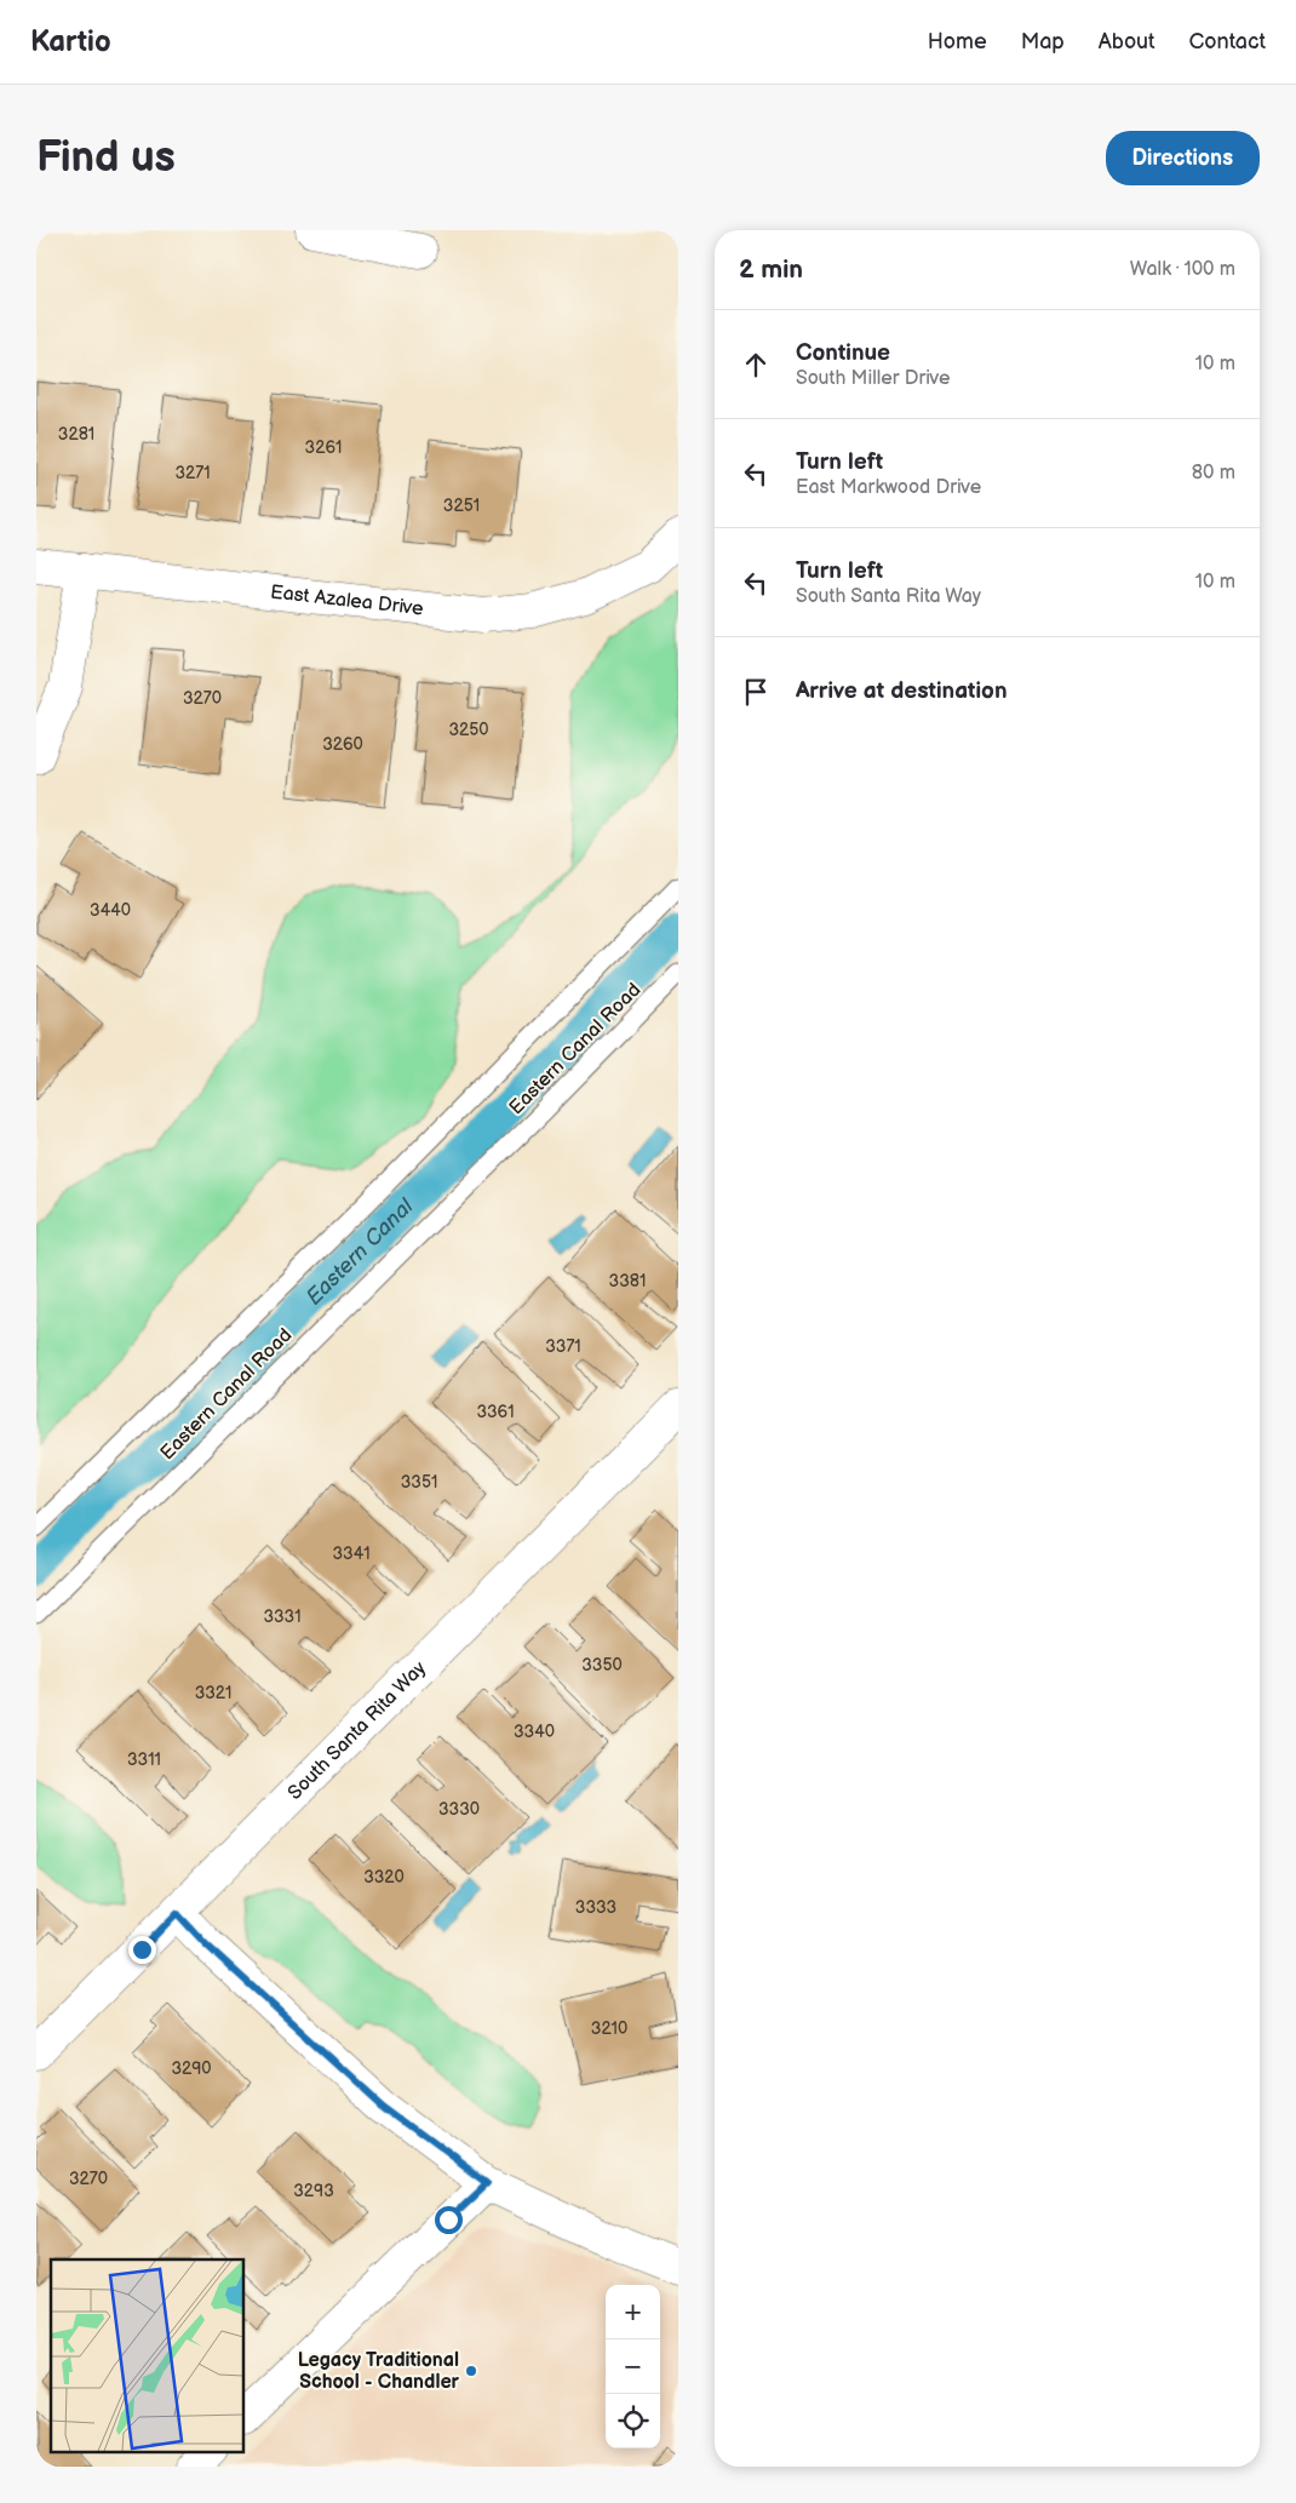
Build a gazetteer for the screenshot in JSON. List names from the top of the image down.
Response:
{
  "streets": {
    "street": ["East Azalea Drive", "South Santa Rita Way"],
    "lane": ["Eastern Canal Road"]
  },
  "water": ["Eastern Canal"],
  "places": ["Legacy Traditional School - Chandler"],
  "house_numbers": [
    "3281",
    "3261",
    "3271",
    "3251",
    "3270",
    "3250",
    "3260",
    "3440",
    "3381",
    "3371",
    "3361",
    "3351",
    "3341",
    "3331",
    "3350",
    "3321",
    "3340",
    "3311",
    "3330",
    "3320",
    "3333",
    "3210",
    "3290",
    "3270",
    "3293"
  ],
  "page": {
    "header": "Kartio",
    "nav": [
      "Home",
      "Map",
      "About",
      "Contact"
    ],
    "buttons": "Directions",
    "title": "Find us",
    "heading": ["2 min", "Walk · 100 m"],
    "list": [
      ["Continue", "South Miller Drive", "10 m"],
      ["Turn left", "East Markwood Drive", "80 m"],
      ["Turn left", "South Santa Rita Way", "10 m"],
      "Arrive at destination"
    ],
    "map_buttons": ["+", "−"]
  }
}
